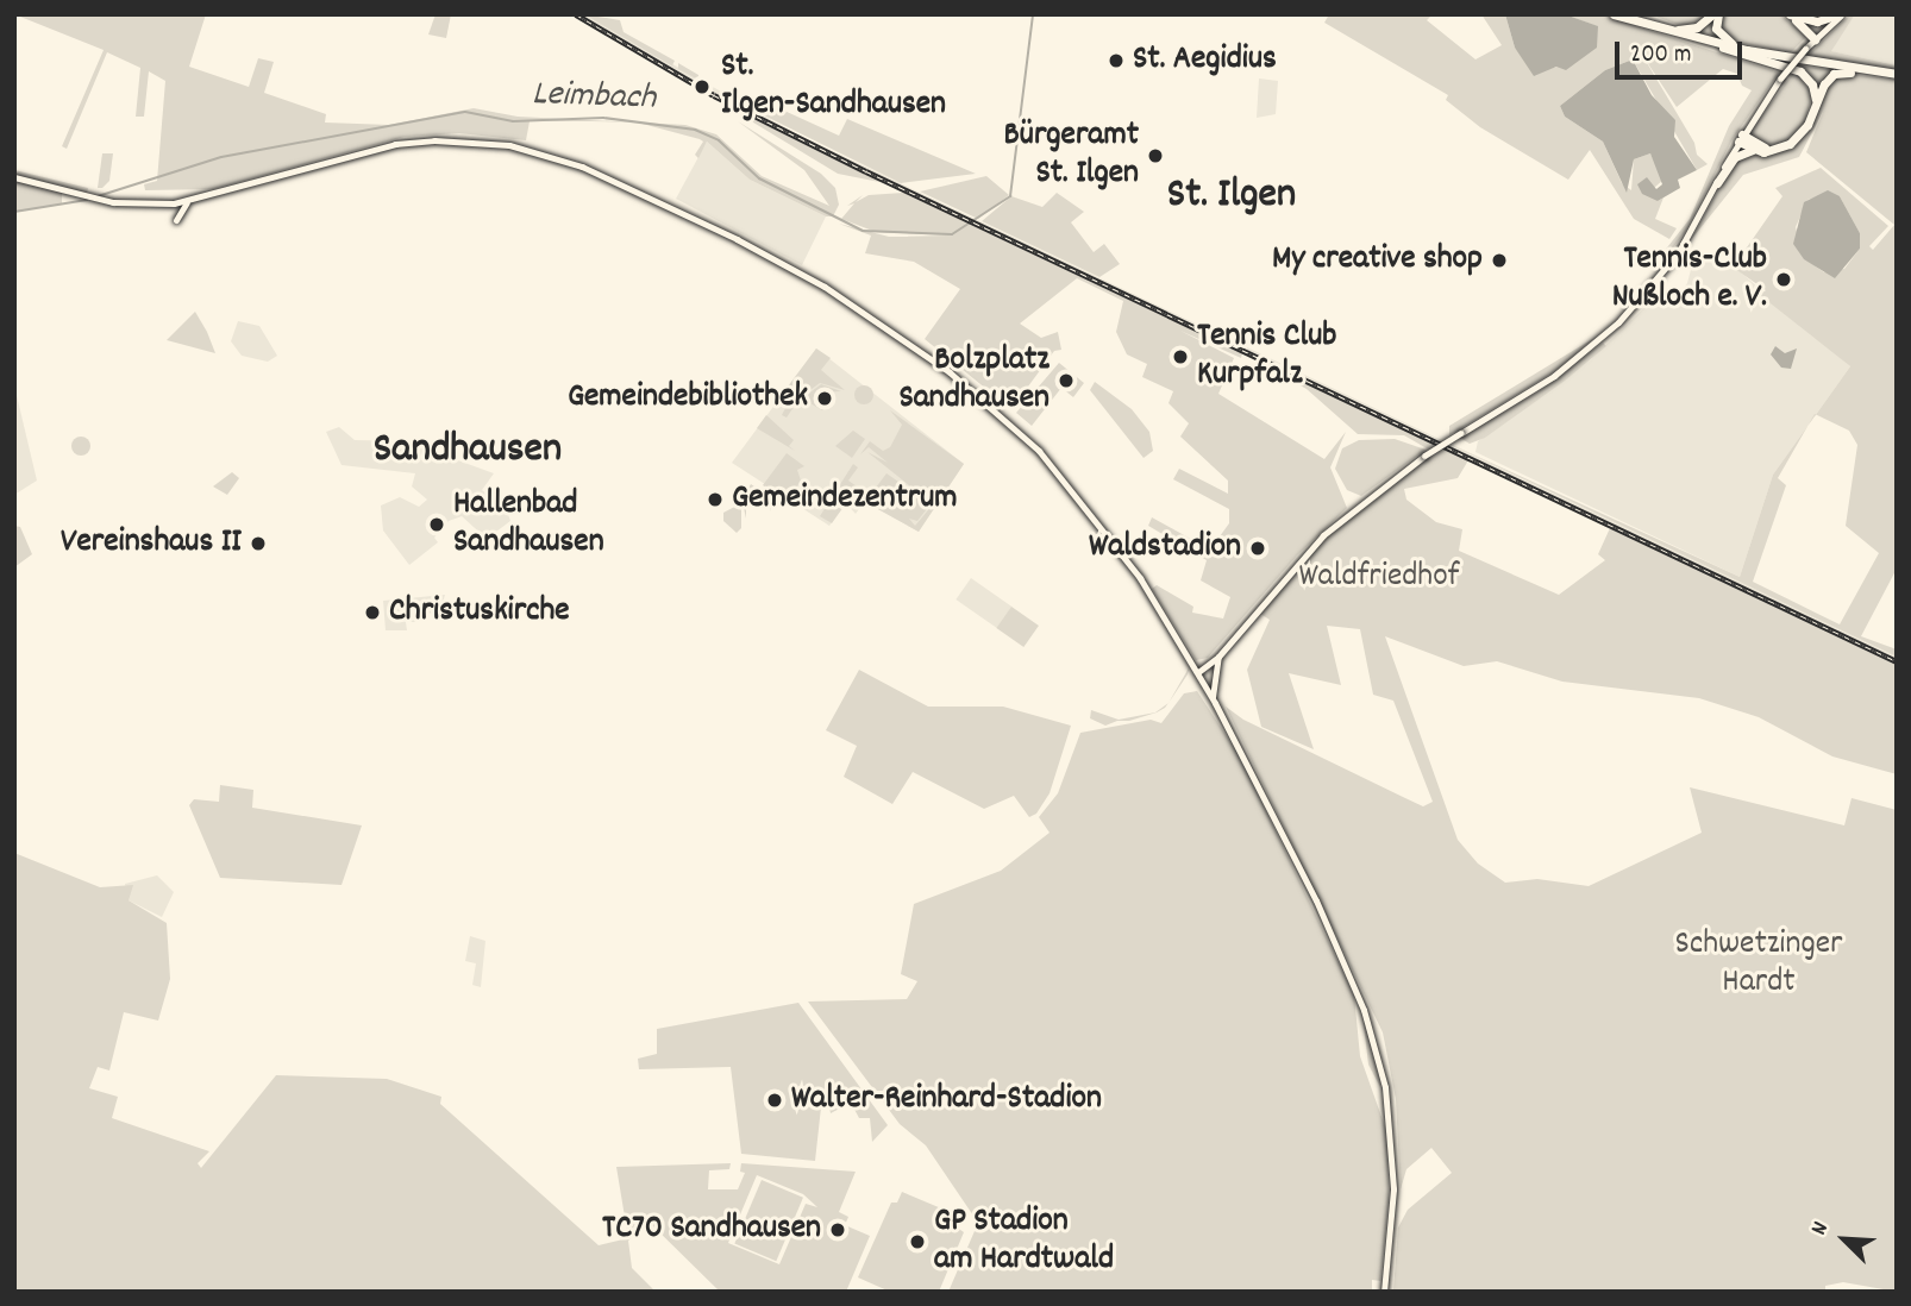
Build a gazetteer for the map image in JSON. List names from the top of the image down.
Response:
{
  "districts": ["St. Ilgen", "Sandhausen"],
  "water": ["Leimbach"],
  "parks": ["Waldfriedhof", "Schwetzinger Hardt"],
  "places": [
    "St. Aegidius",
    "St. Ilgen-Sandhausen",
    "Bürgeramt St. Ilgen",
    "My creative shop",
    "Tennis-Club Nußloch e. V.",
    "Tennis Club Kurpfalz",
    "Bolzplatz Sandhausen",
    "Gemeindebibliothek",
    "Gemeindezentrum",
    "Hallenbad Sandhausen",
    "Vereinshaus II",
    "Waldstadion",
    "Christuskirche",
    "Walter-Reinhard-Stadion",
    "TC70 Sandhausen",
    "GP Stadion am Hardtwald"
  ],
  "scale_bar": "200 m",
  "north": "top left"
}
